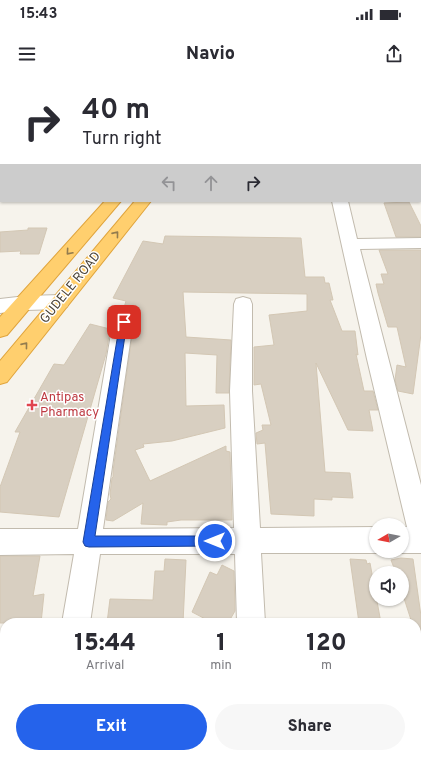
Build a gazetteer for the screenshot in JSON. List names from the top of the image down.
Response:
{
  "streets": {
    "highway": ["GUDELE ROAD"]
  },
  "places": {
    "health": ["Antipas Pharmacy"]
  },
  "north": "left",
  "page": {
    "status": "15:43",
    "header": "Navio",
    "turn": ["40 m", "Turn right"],
    "eta": [
      "15:44",
      "Arrival",
      "1",
      "min",
      "120",
      "m"
    ],
    "buttons": ["Exit", "Share"]
  }
}
